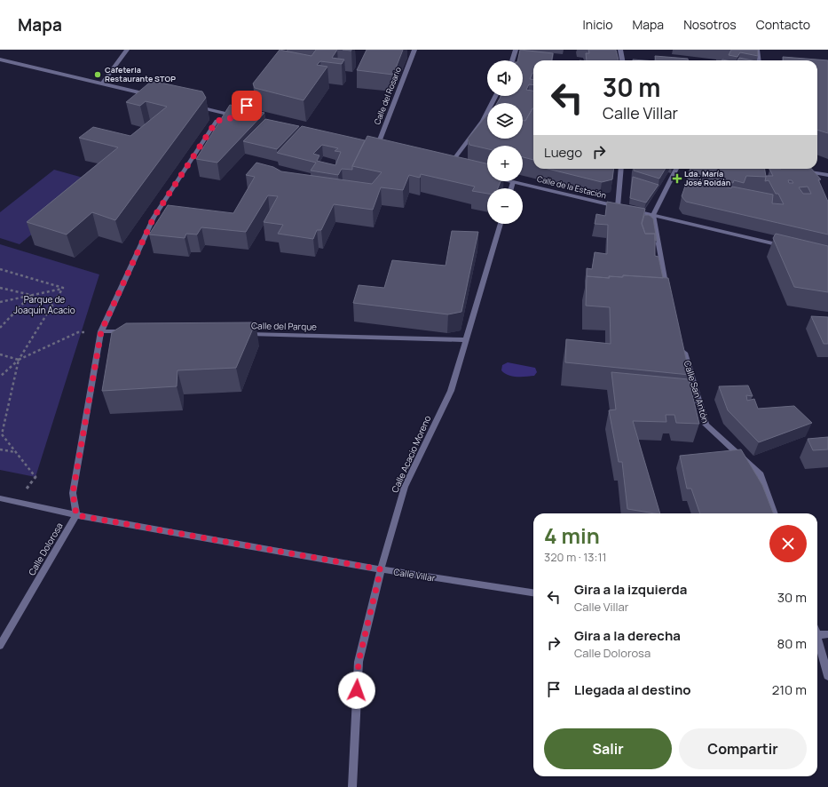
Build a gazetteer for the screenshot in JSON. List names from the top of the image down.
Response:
{
  "streets": {
    "street": [
      "Calle del Rosario",
      "Calle de la Estación",
      "Calle del Parque",
      "Calle San Antón",
      "Calle Acacio Moreno",
      "Calle Dolorosa",
      "Calle Villar"
    ]
  },
  "crossings": [
    ["Calle del Parque", "Calle Acacio Moreno"],
    ["Calle Acacio Moreno", "Calle Villar"],
    ["Calle Dolorosa", "Calle Villar"]
  ],
  "parks": ["Parque de Joaquín Acacio"],
  "places": {
    "other": ["Cafeteria Restaurante STOP"],
    "health": ["Lda. María José Roldán"]
  },
  "page": {
    "header": "Mapa",
    "nav": [
      "Inicio",
      "Mapa",
      "Nosotros",
      "Contacto"
    ],
    "map_buttons": ["+", "−"],
    "turn": ["30 m", "Calle Villar"],
    "then": "Luego",
    "heading": ["4 min", "320 m · 13:11"],
    "list": [
      {
        "name": "Gira a la izquierda",
        "note": "Calle Villar",
        "value": "30 m"
      },
      {
        "name": "Gira a la derecha",
        "note": "Calle Dolorosa",
        "value": "80 m"
      },
      {
        "name": "Llegada al destino",
        "value": "210 m"
      }
    ],
    "buttons": ["Salir", "Compartir"]
  }
}
